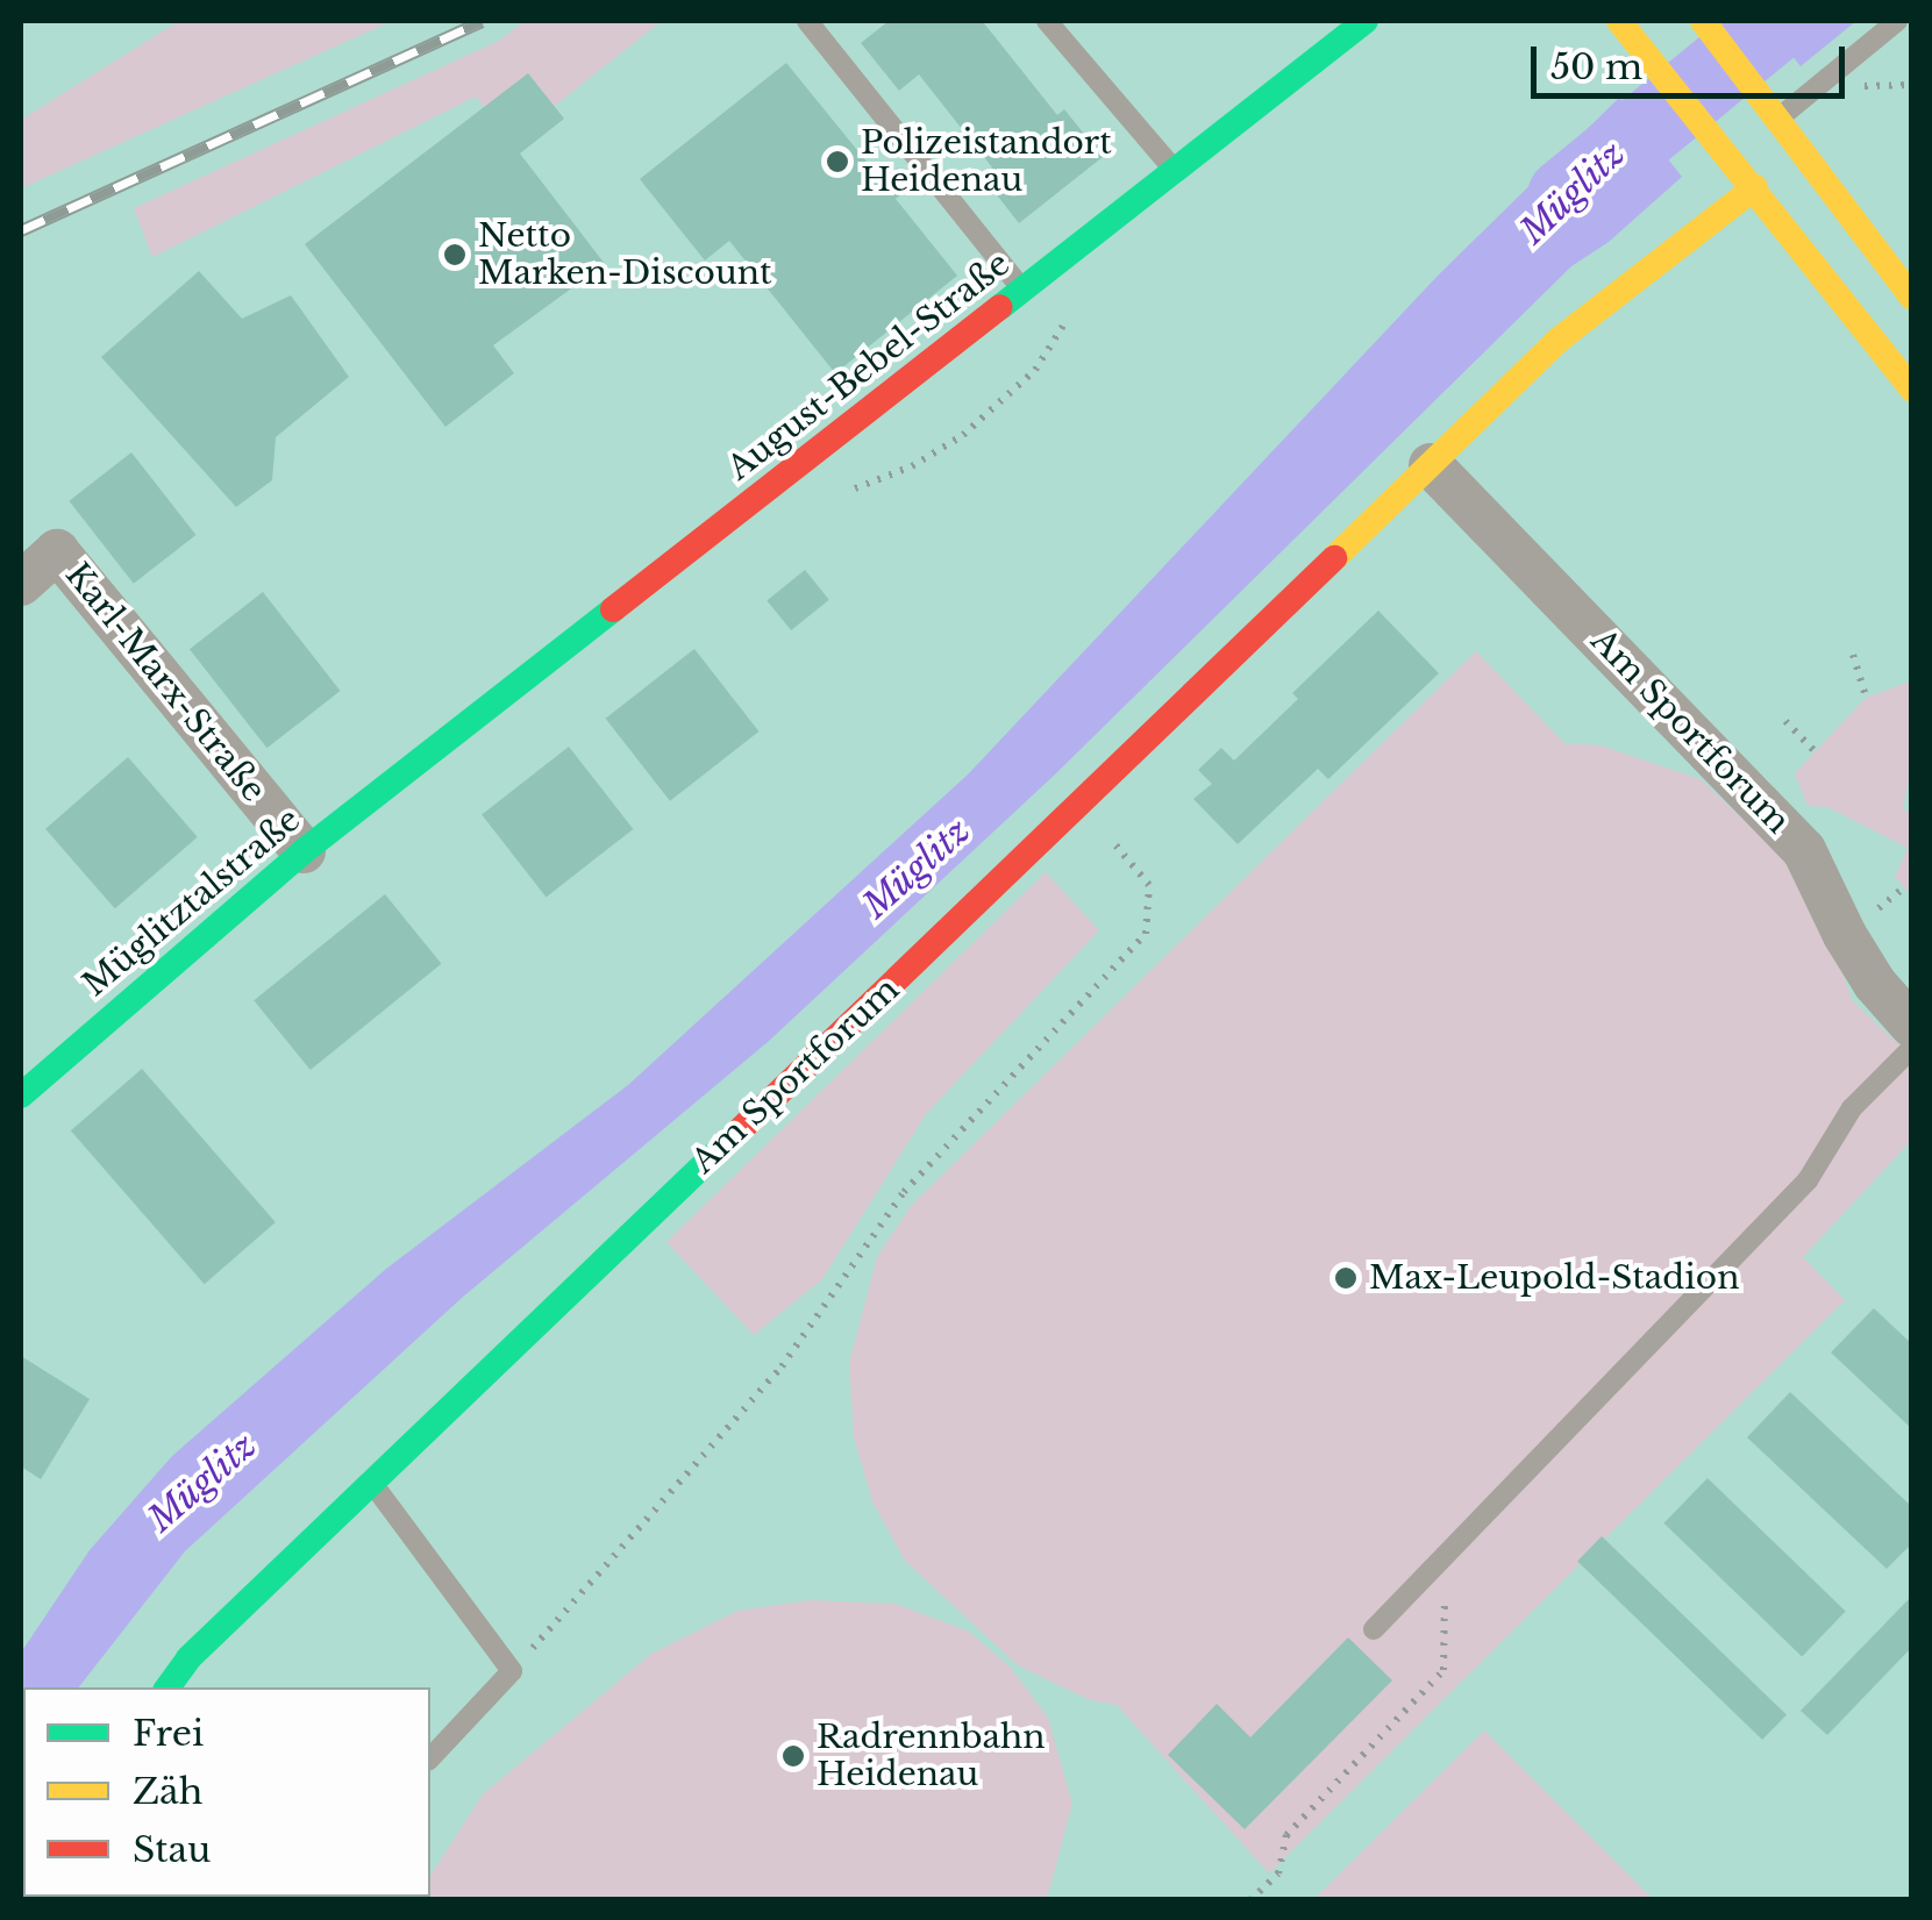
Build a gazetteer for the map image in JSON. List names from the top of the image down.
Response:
{
  "streets": {
    "main road": ["August-Bebel-Straße", "Am Sportforum", "Müglitztalstraße"],
    "street": ["Karl-Marx-Straße"]
  },
  "crossings": [
    ["August-Bebel-Straße", "Müglitztalstraße"],
    ["Karl-Marx-Straße", "Müglitztalstraße"]
  ],
  "water": ["Müglitz"],
  "places": [
    "Polizeistandort Heidenau",
    "Netto Marken-Discount",
    "Max-Leupold-Stadion",
    "Radrennbahn Heidenau"
  ],
  "legend": ["Frei", "Zäh", "Stau"],
  "scale_bar": "50 m"
}
